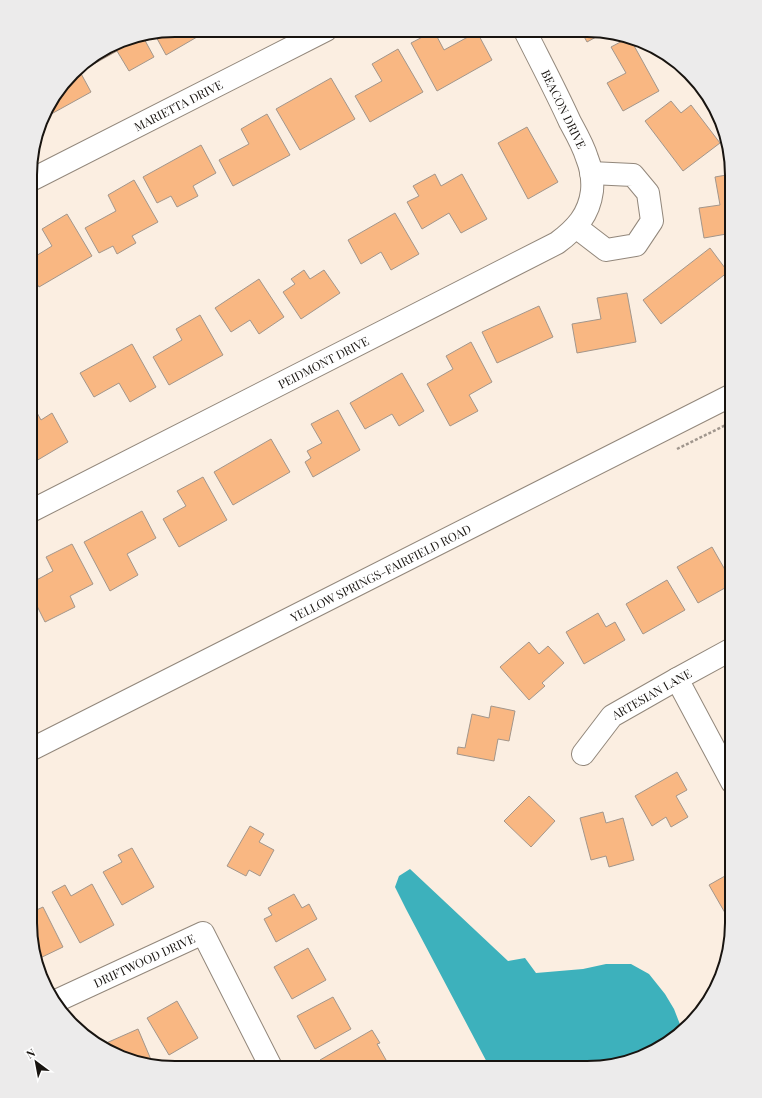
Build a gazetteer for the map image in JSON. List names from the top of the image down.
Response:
{
  "streets": {
    "street": [
      "MARIETTA DRIVE",
      "BEACON DRIVE",
      "PEIDMONT DRIVE",
      "YELLOW SPRINGS-FAIRFIELD ROAD",
      "ARTESIAN LANE",
      "DRIFTWOOD DRIVE"
    ]
  },
  "crossings": [
    ["BEACON DRIVE", "PEIDMONT DRIVE"]
  ],
  "north": "top left"
}
